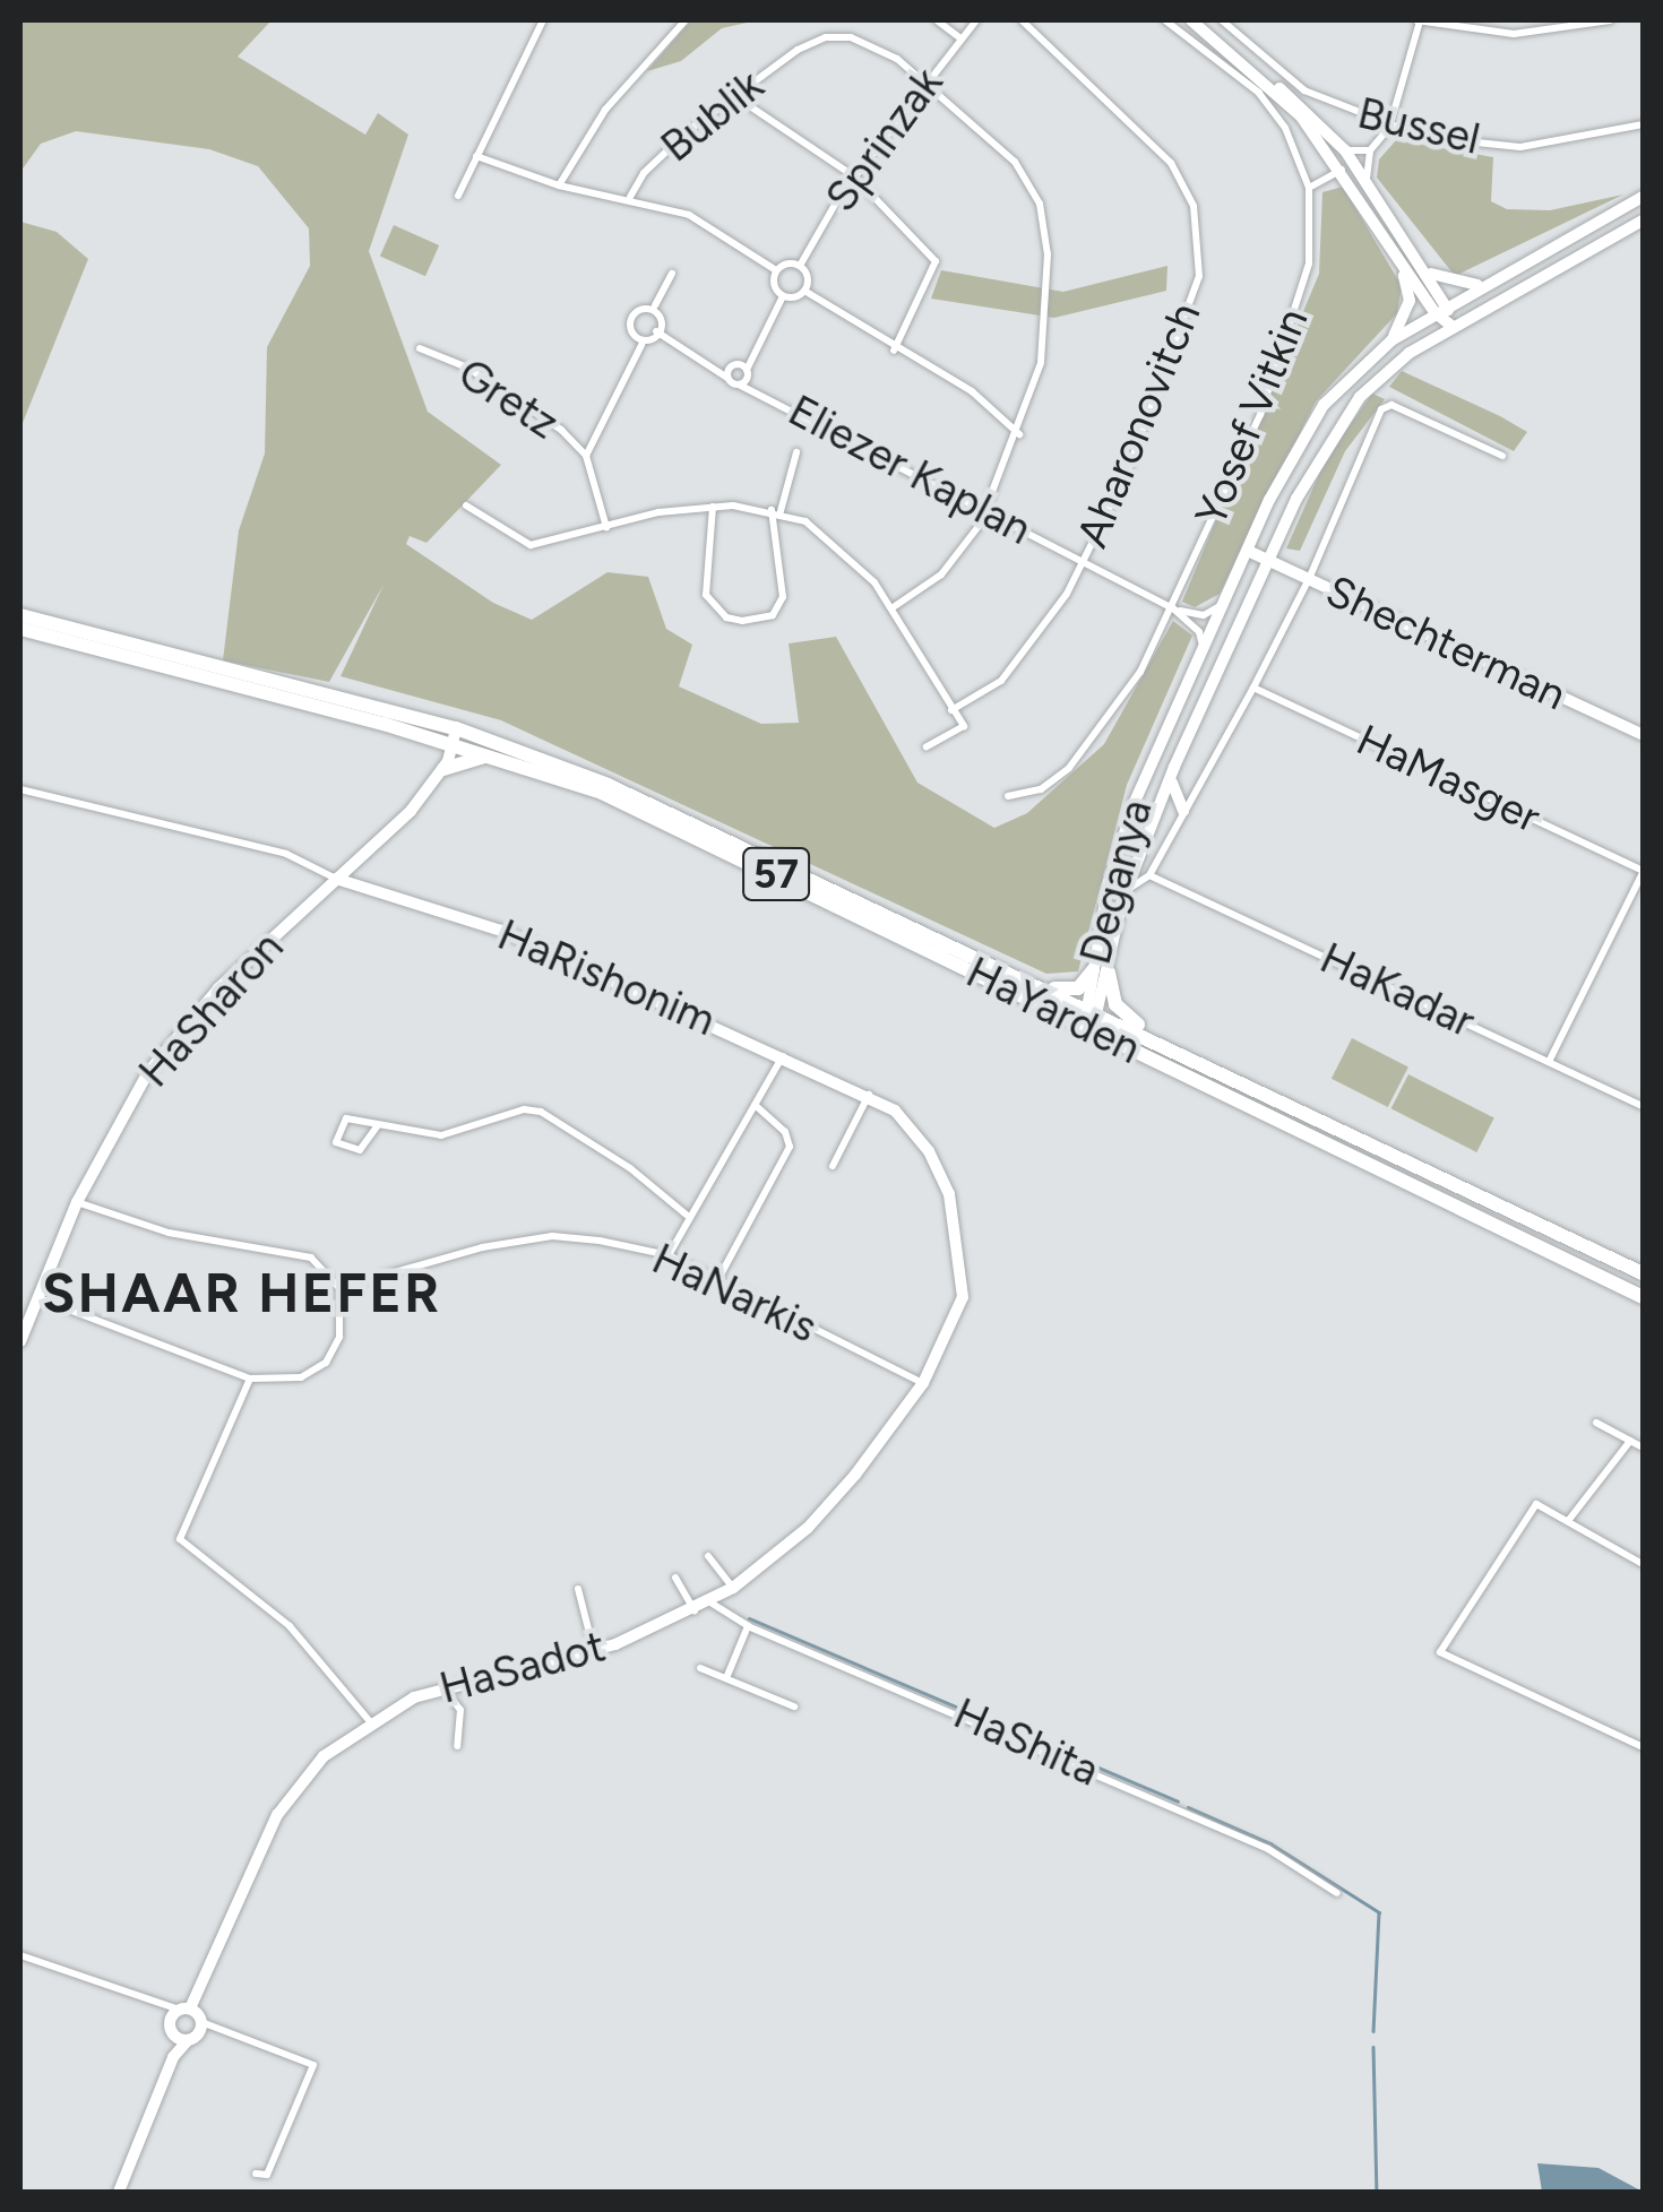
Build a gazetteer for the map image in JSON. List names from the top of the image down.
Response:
{
  "streets": {
    "highway": ["57", "HaYarden"],
    "street": [
      "Bublik",
      "Bussel",
      "Sprinzak",
      "Gretz",
      "Yosef Vitkin",
      "Aharonovitch",
      "Eliezer Kaplan",
      "Shechterman",
      "HaMasger",
      "Deganya",
      "HaRishonim",
      "HaKadar",
      "HaSharon",
      "HaNarkis",
      "HaSadot",
      "HaShita"
    ]
  },
  "crossings": [
    ["Bublik", "Sprinzak"],
    ["Bublik", "Eliezer Kaplan"],
    ["Yosef Vitkin", "Eliezer Kaplan"],
    ["Aharonovitch", "Eliezer Kaplan"],
    ["Eliezer Kaplan", "Deganya"],
    ["Shechterman", "Deganya"],
    ["57", "HaSharon"],
    ["57", "HaYarden"],
    ["Deganya", "HaYarden"],
    ["HaRishonim", "HaSharon"],
    ["HaRishonim", "HaNarkis"],
    ["HaRishonim", "HaSadot"],
    ["HaSharon", "HaYarden"],
    ["HaNarkis", "HaSadot"],
    ["HaSadot", "HaShita"]
  ],
  "districts": ["SHAAR HEFER"]
}
